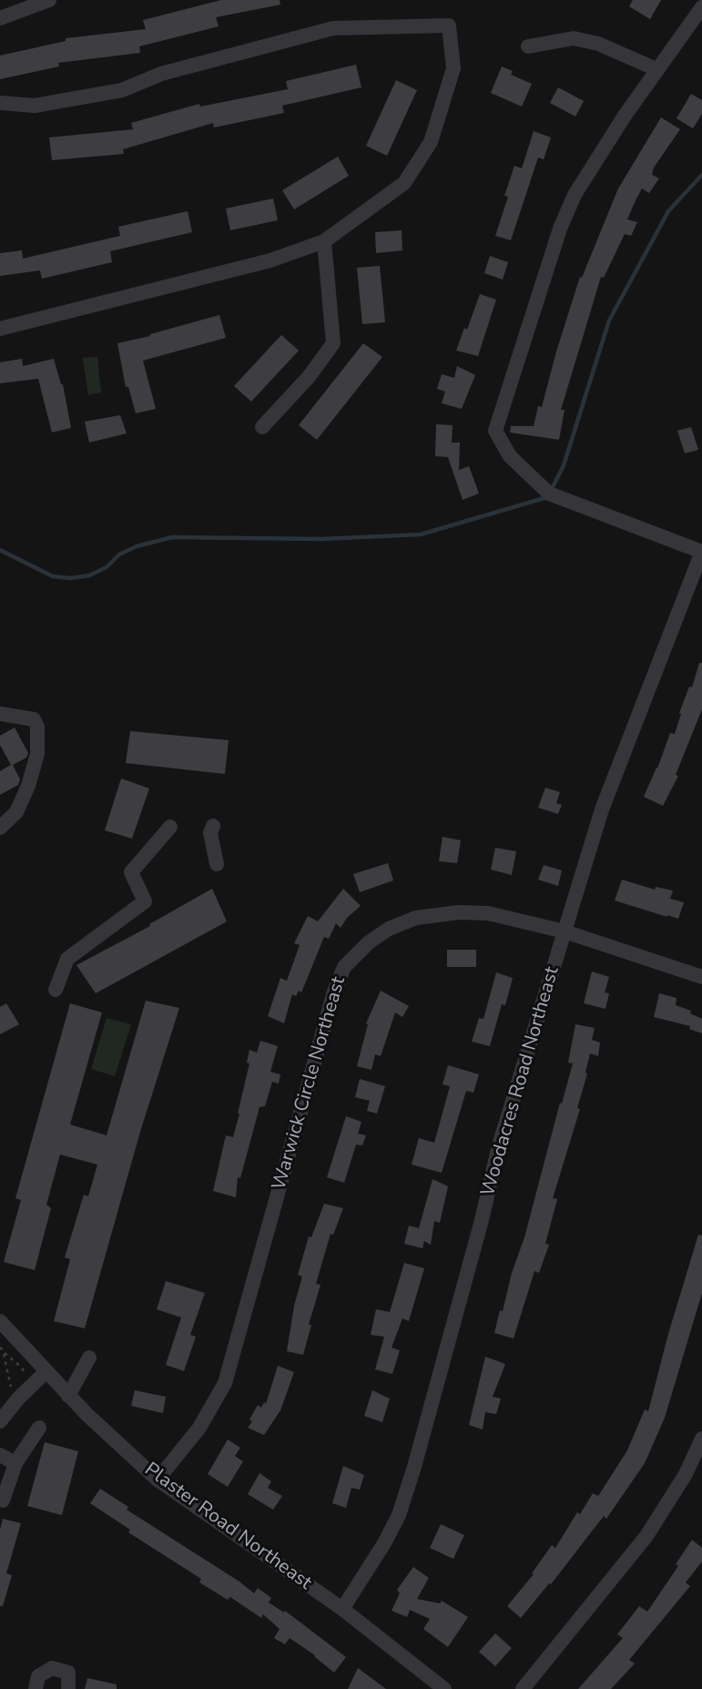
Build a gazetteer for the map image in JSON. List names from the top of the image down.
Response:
{
  "streets": {
    "street": ["Woodacres Road Northeast", "Warwick Circle Northeast", "Plaster Road Northeast"]
  },
  "crossings": [
    ["Woodacres Road Northeast", "Warwick Circle Northeast"],
    ["Woodacres Road Northeast", "Plaster Road Northeast"],
    ["Warwick Circle Northeast", "Plaster Road Northeast"]
  ]
}
